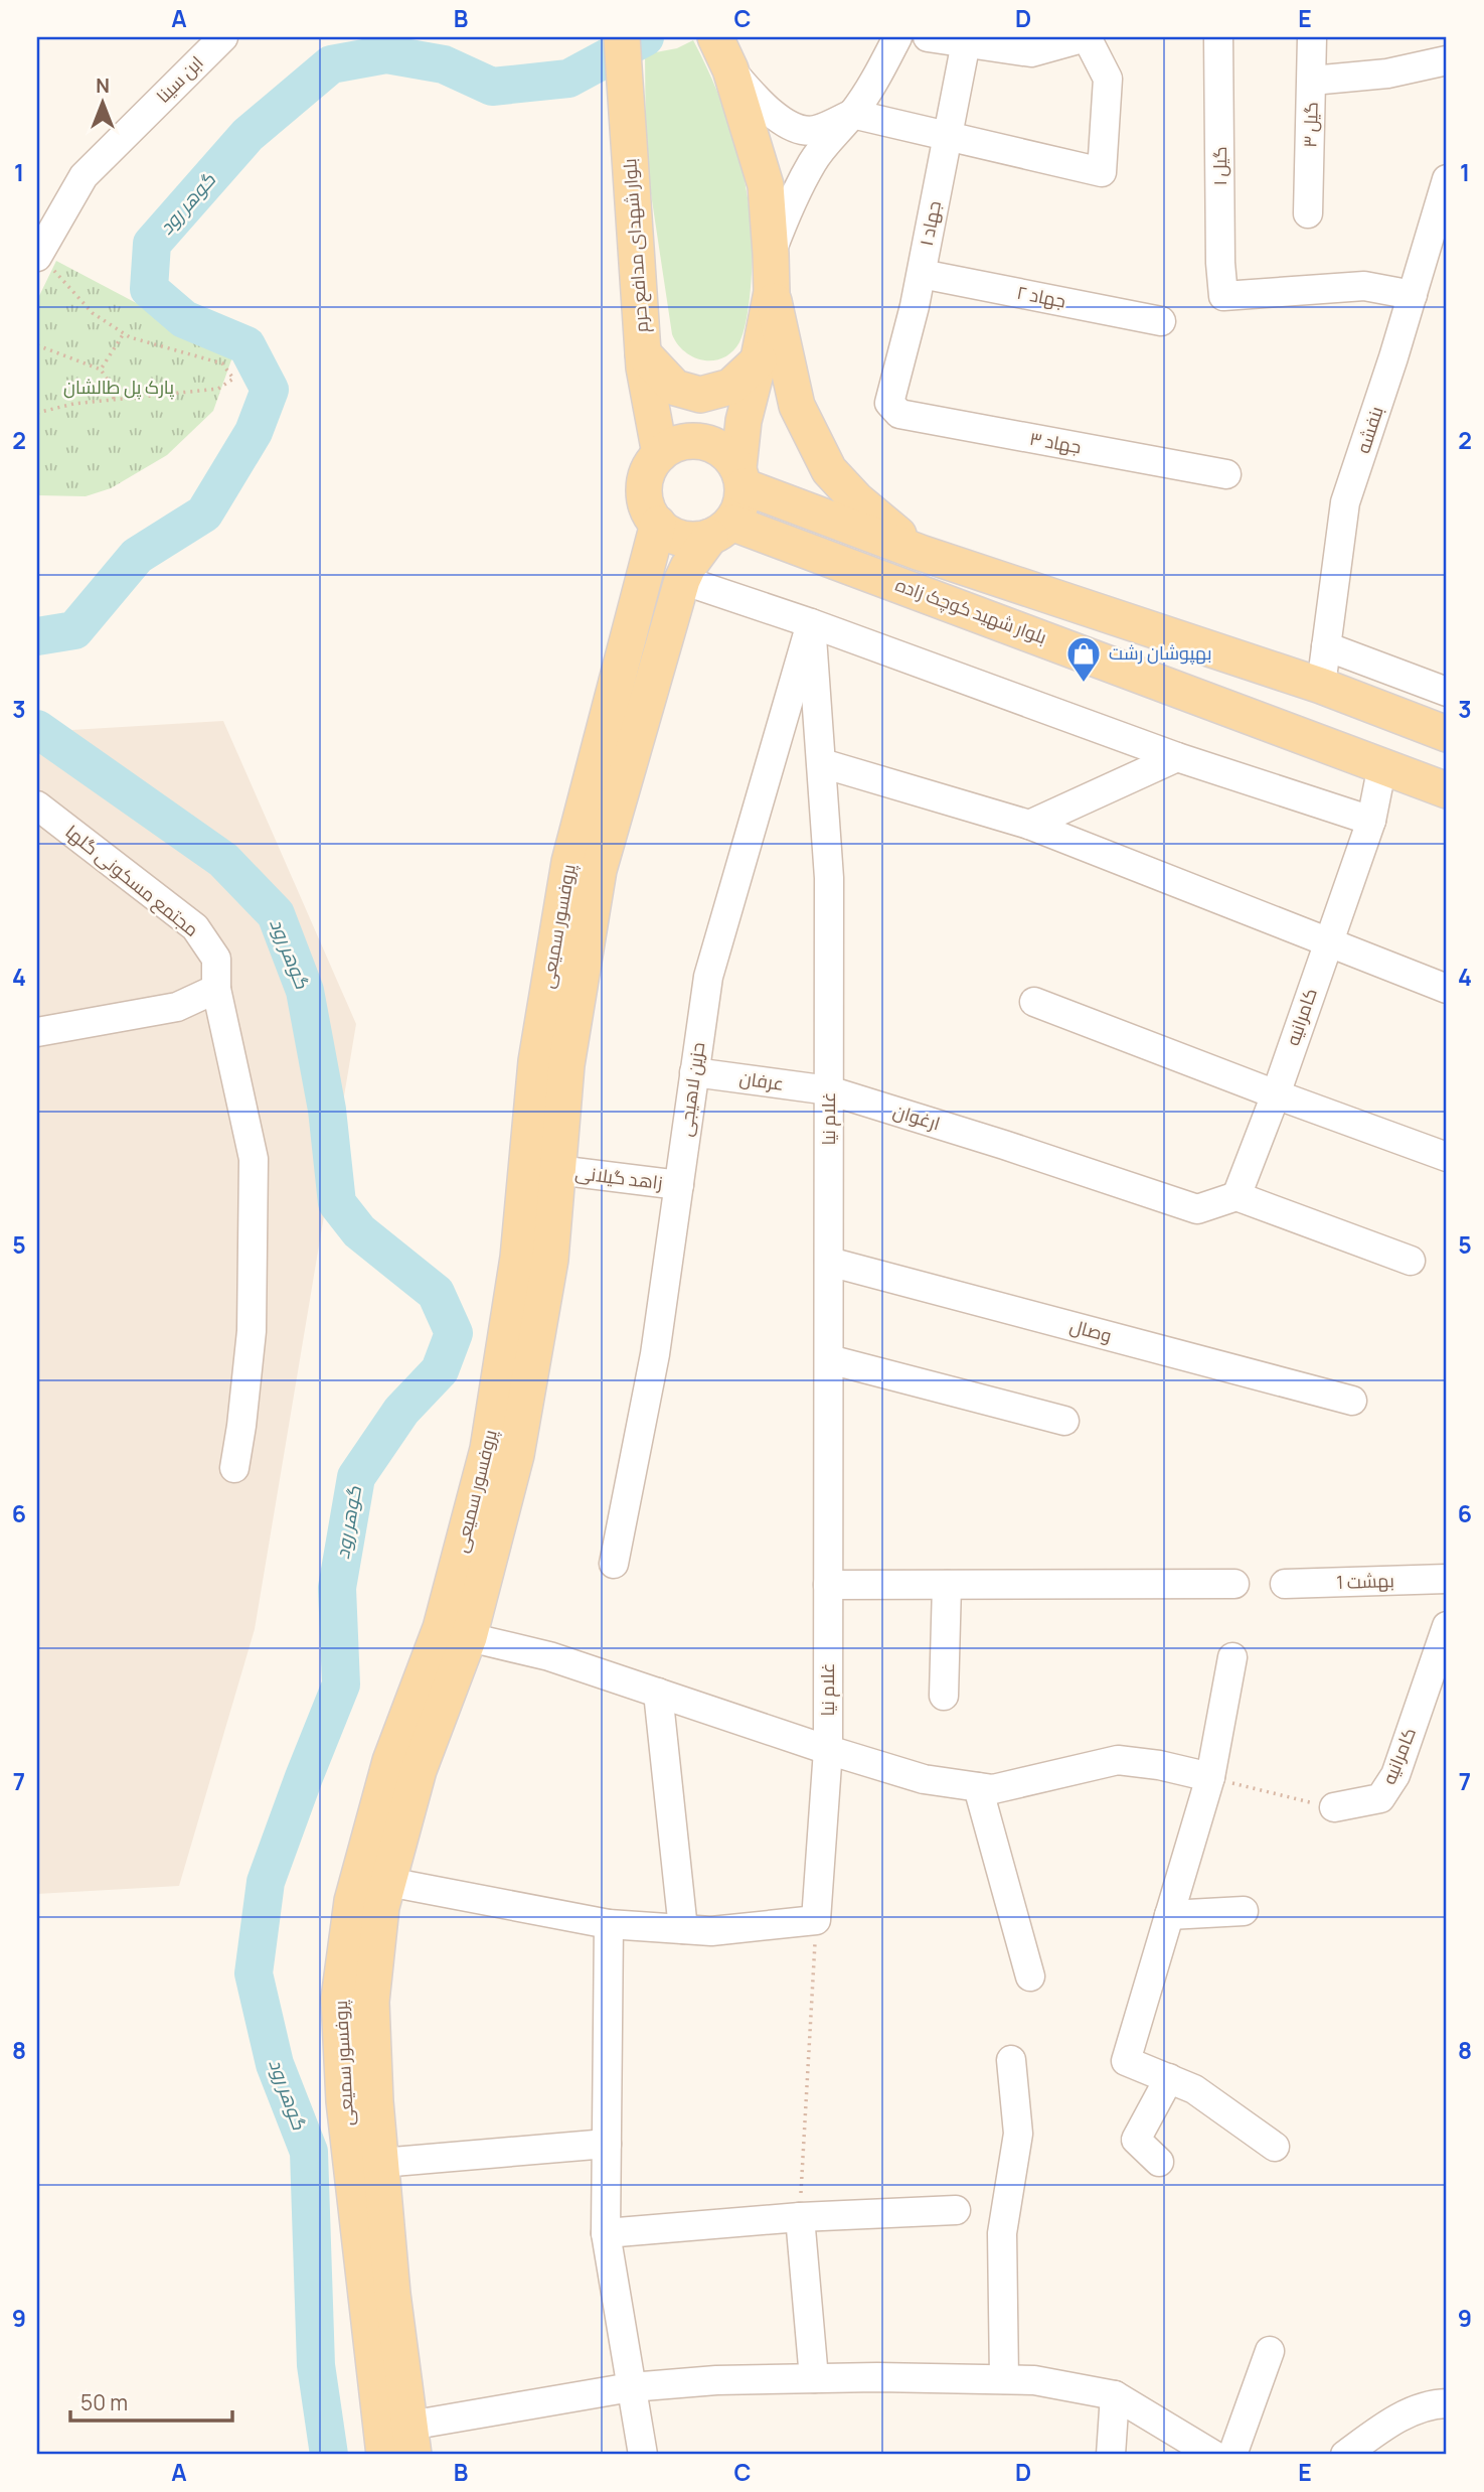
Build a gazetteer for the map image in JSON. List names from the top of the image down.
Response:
{
  "streets": {
    "main road": ["بلوار شهدای مدافع حرم", "بلوار شهید کوچک زاده", "پروفسور سمیعی"],
    "street": [
      "ابن سینا",
      "گیل ۳",
      "گیل ۱",
      "جهاد ۱",
      "جهاد ۲",
      "بنفشه",
      "جهاد ۳",
      "مجتمع مسکونی گلها",
      "کامرانیه",
      "عرفان",
      "حزین لاهیجی",
      "ارغوان",
      "غلام نیا",
      "زاهد گیلانی",
      "وصال",
      "بهشت 1"
    ]
  },
  "crossings": [
    ["گیل ۱", "بنفشه"],
    ["جهاد ۱", "جهاد ۲"],
    ["جهاد ۱", "جهاد ۳"],
    ["بلوار شهدای مدافع حرم", "بلوار شهید کوچک زاده"],
    ["بلوار شهدای مدافع حرم", "پروفسور سمیعی"],
    ["بلوار شهید کوچک زاده", "پروفسور سمیعی"],
    ["بلوار شهید کوچک زاده", "کامرانیه"],
    ["پروفسور سمیعی", "زاهد گیلانی"],
    ["کامرانیه", "ارغوان"],
    ["عرفان", "حزین لاهیجی"],
    ["عرفان", "ارغوان"],
    ["عرفان", "غلام نیا"],
    ["حزین لاهیجی", "غلام نیا"],
    ["حزین لاهیجی", "زاهد گیلانی"],
    ["ارغوان", "غلام نیا"],
    ["غلام نیا", "وصال"]
  ],
  "water": ["گوهر رود"],
  "parks": ["پارک پل طالشان"],
  "places": {
    "shop": ["بهپوشان رشت"]
  },
  "scale_bar": "50 m",
  "north": "top",
  "grid": {
    "columns": [
      "A",
      "B",
      "C",
      "D",
      "E"
    ],
    "rows": [
      "1",
      "2",
      "3",
      "4",
      "5",
      "6",
      "7",
      "8",
      "9"
    ]
  }
}
